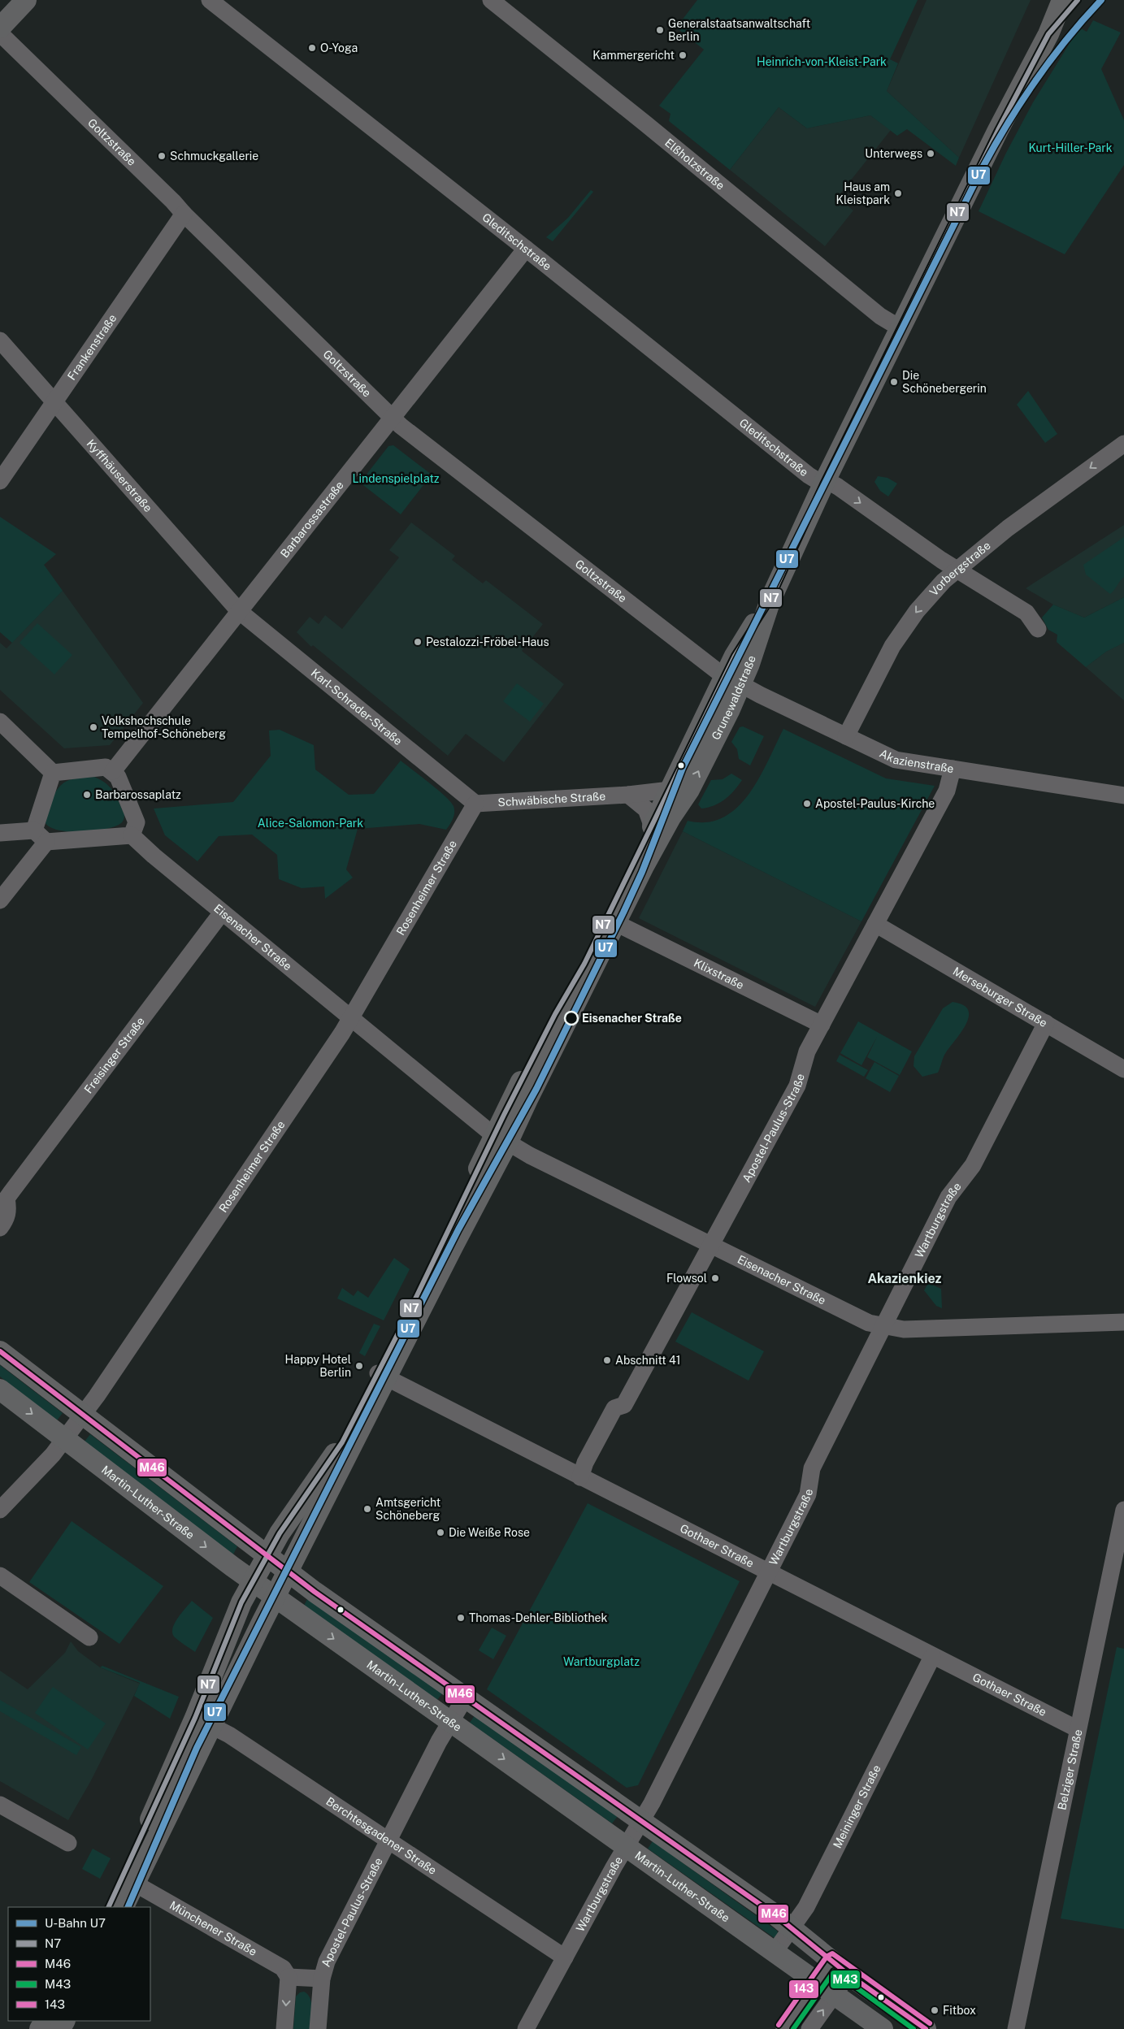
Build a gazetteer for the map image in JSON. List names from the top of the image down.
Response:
{
  "streets": {
    "main road": ["Grunewaldstraße", "Martin-Luther-Straße"],
    "street": [
      "Goltzstraße",
      "Elßholzstraße",
      "Gleditschstraße",
      "Frankenstraße",
      "Kyffhäuserstraße",
      "Barbarossastraße",
      "Vorbergstraße",
      "Karl-Schrader-Straße",
      "Akazienstraße",
      "Schwäbische Straße",
      "Rosenheimer Straße",
      "Eisenacher Straße",
      "Klixstraße",
      "Merseburger Straße",
      "Freisinger Straße",
      "Apostel-Paulus-Straße",
      "Wartburgstraße",
      "Gothaer Straße",
      "Belziger Straße",
      "Meininger Straße",
      "Berchtesgadener Straße",
      "Münchener Straße"
    ]
  },
  "crossings": [
    ["Goltzstraße", "Frankenstraße"],
    ["Goltzstraße", "Barbarossastraße"],
    ["Goltzstraße", "Grunewaldstraße"],
    ["Goltzstraße", "Akazienstraße"],
    ["Elßholzstraße", "Grunewaldstraße"],
    ["Gleditschstraße", "Barbarossastraße"],
    ["Gleditschstraße", "Vorbergstraße"],
    ["Gleditschstraße", "Grunewaldstraße"],
    ["Frankenstraße", "Kyffhäuserstraße"],
    ["Kyffhäuserstraße", "Barbarossastraße"],
    ["Kyffhäuserstraße", "Karl-Schrader-Straße"],
    ["Barbarossastraße", "Karl-Schrader-Straße"],
    ["Vorbergstraße", "Akazienstraße"],
    ["Grunewaldstraße", "Akazienstraße"],
    ["Grunewaldstraße", "Schwäbische Straße"],
    ["Grunewaldstraße", "Eisenacher Straße"],
    ["Grunewaldstraße", "Klixstraße"],
    ["Grunewaldstraße", "Martin-Luther-Straße"],
    ["Grunewaldstraße", "Gothaer Straße"],
    ["Grunewaldstraße", "Berchtesgadener Straße"],
    ["Grunewaldstraße", "Münchener Straße"],
    ["Karl-Schrader-Straße", "Schwäbische Straße"],
    ["Karl-Schrader-Straße", "Rosenheimer Straße"],
    ["Akazienstraße", "Apostel-Paulus-Straße"],
    ["Schwäbische Straße", "Rosenheimer Straße"],
    ["Rosenheimer Straße", "Eisenacher Straße"],
    ["Rosenheimer Straße", "Martin-Luther-Straße"],
    ["Eisenacher Straße", "Freisinger Straße"],
    ["Eisenacher Straße", "Apostel-Paulus-Straße"],
    ["Eisenacher Straße", "Wartburgstraße"],
    ["Klixstraße", "Apostel-Paulus-Straße"],
    ["Merseburger Straße", "Apostel-Paulus-Straße"],
    ["Merseburger Straße", "Wartburgstraße"],
    ["Apostel-Paulus-Straße", "Martin-Luther-Straße"],
    ["Apostel-Paulus-Straße", "Gothaer Straße"],
    ["Apostel-Paulus-Straße", "Berchtesgadener Straße"],
    ["Apostel-Paulus-Straße", "Münchener Straße"],
    ["Wartburgstraße", "Martin-Luther-Straße"],
    ["Wartburgstraße", "Gothaer Straße"],
    ["Wartburgstraße", "Berchtesgadener Straße"],
    ["Martin-Luther-Straße", "Meininger Straße"],
    ["Gothaer Straße", "Belziger Straße"],
    ["Gothaer Straße", "Meininger Straße"]
  ],
  "one_way": ["Vorbergstraße"],
  "districts": ["Akazienkiez"],
  "parks": [
    "Heinrich-von-Kleist-Park",
    "Kurt-Hiller-Park",
    "Lindenspielplatz",
    "Alice-Salomon-Park",
    "Wartburgplatz"
  ],
  "places": [
    "Generalstaatsanwaltschaft Berlin",
    "O-Yoga",
    "Kammergericht",
    "Unterwegs",
    "Schmuckgallerie",
    "Haus am Kleistpark",
    "Die Schönebergerin",
    "Pestalozzi-Fröbel-Haus",
    "Volkshochschule Tempelhof-Schöneberg",
    "Barbarossaplatz",
    "Apostel-Paulus-Kirche",
    "Eisenacher Straße",
    "Flowsol",
    "Abschnitt 41",
    "Happy Hotel Berlin",
    "Amtsgericht Schöneberg",
    "Die Weiße Rose",
    "Thomas-Dehler-Bibliothek",
    "Fitbox"
  ],
  "lines": [
    "metro line U7",
    "transit line N7",
    "transit line M46",
    "transit line 143",
    "transit line M43"
  ],
  "legend": [
    "U-Bahn U7",
    "N7",
    "M46",
    "M43",
    "143"
  ]
}
